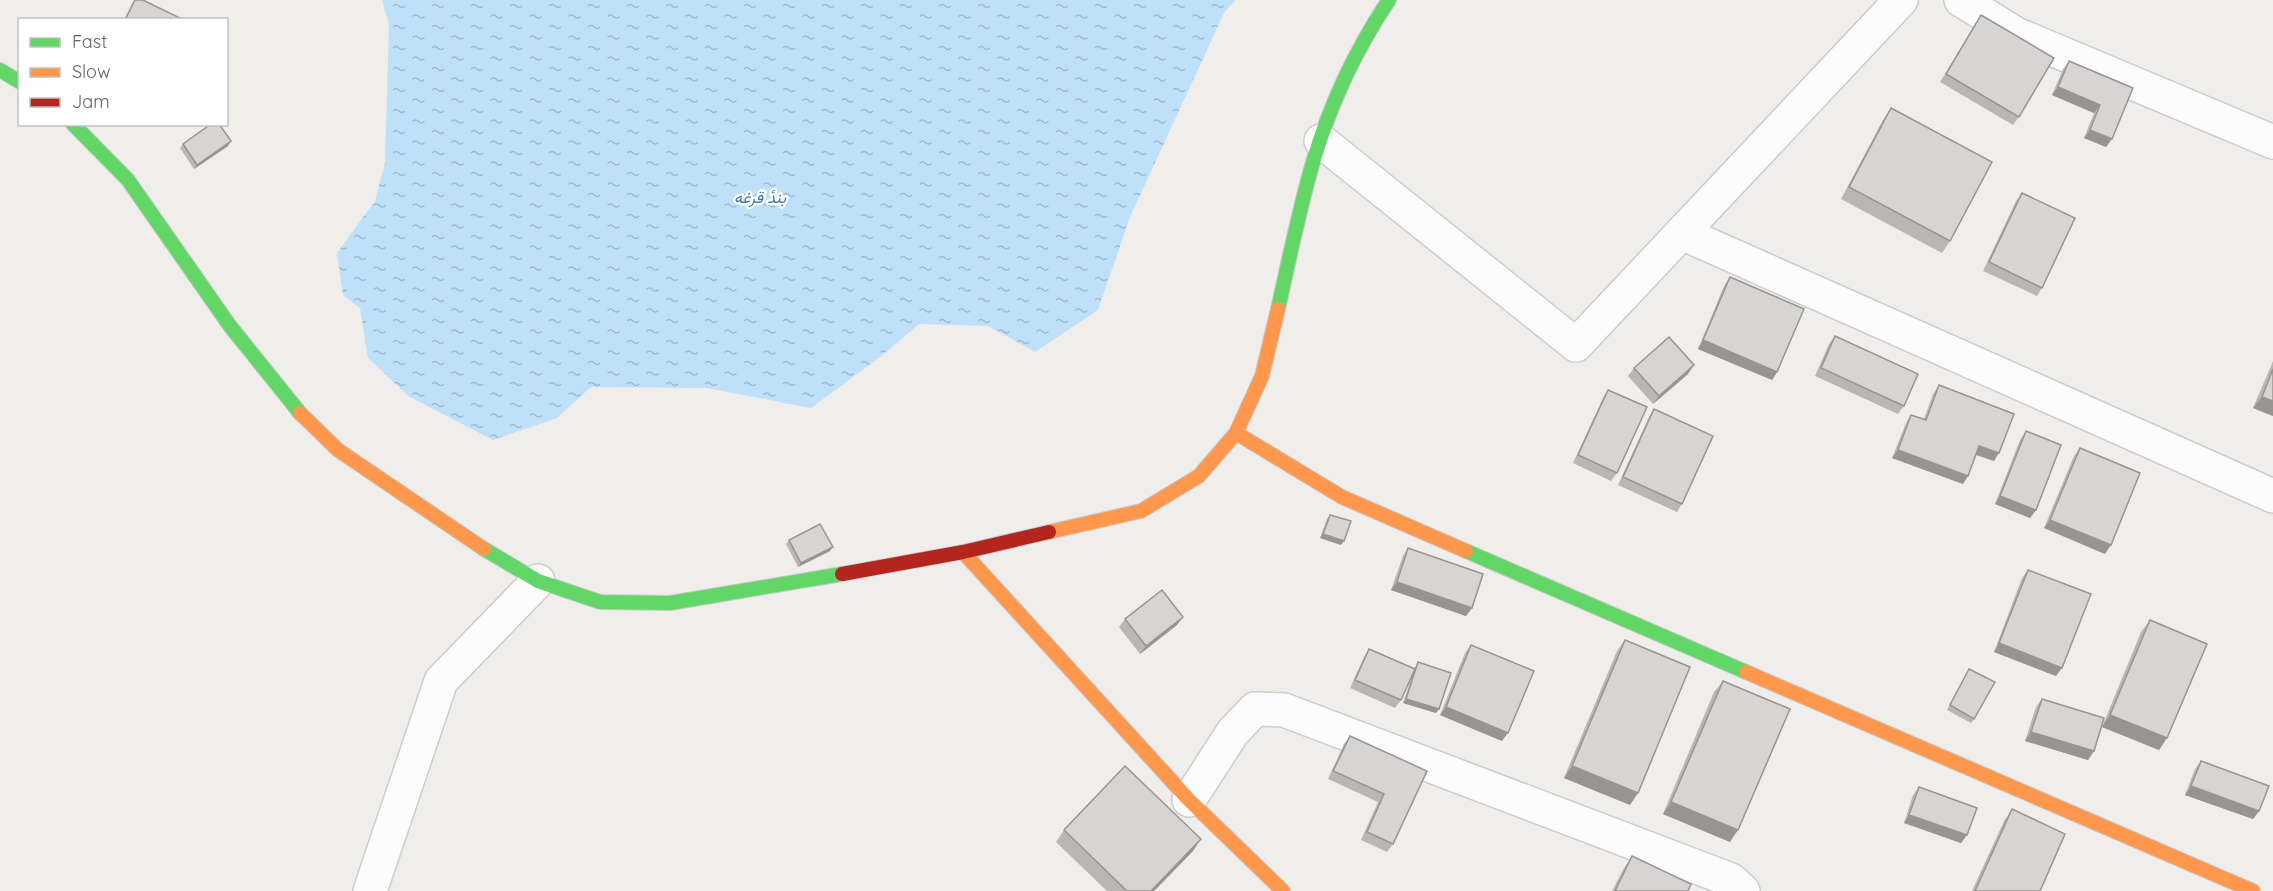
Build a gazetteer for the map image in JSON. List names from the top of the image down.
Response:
{
  "water": ["بندٔ قرغه"],
  "legend": ["Fast", "Slow", "Jam"]
}
